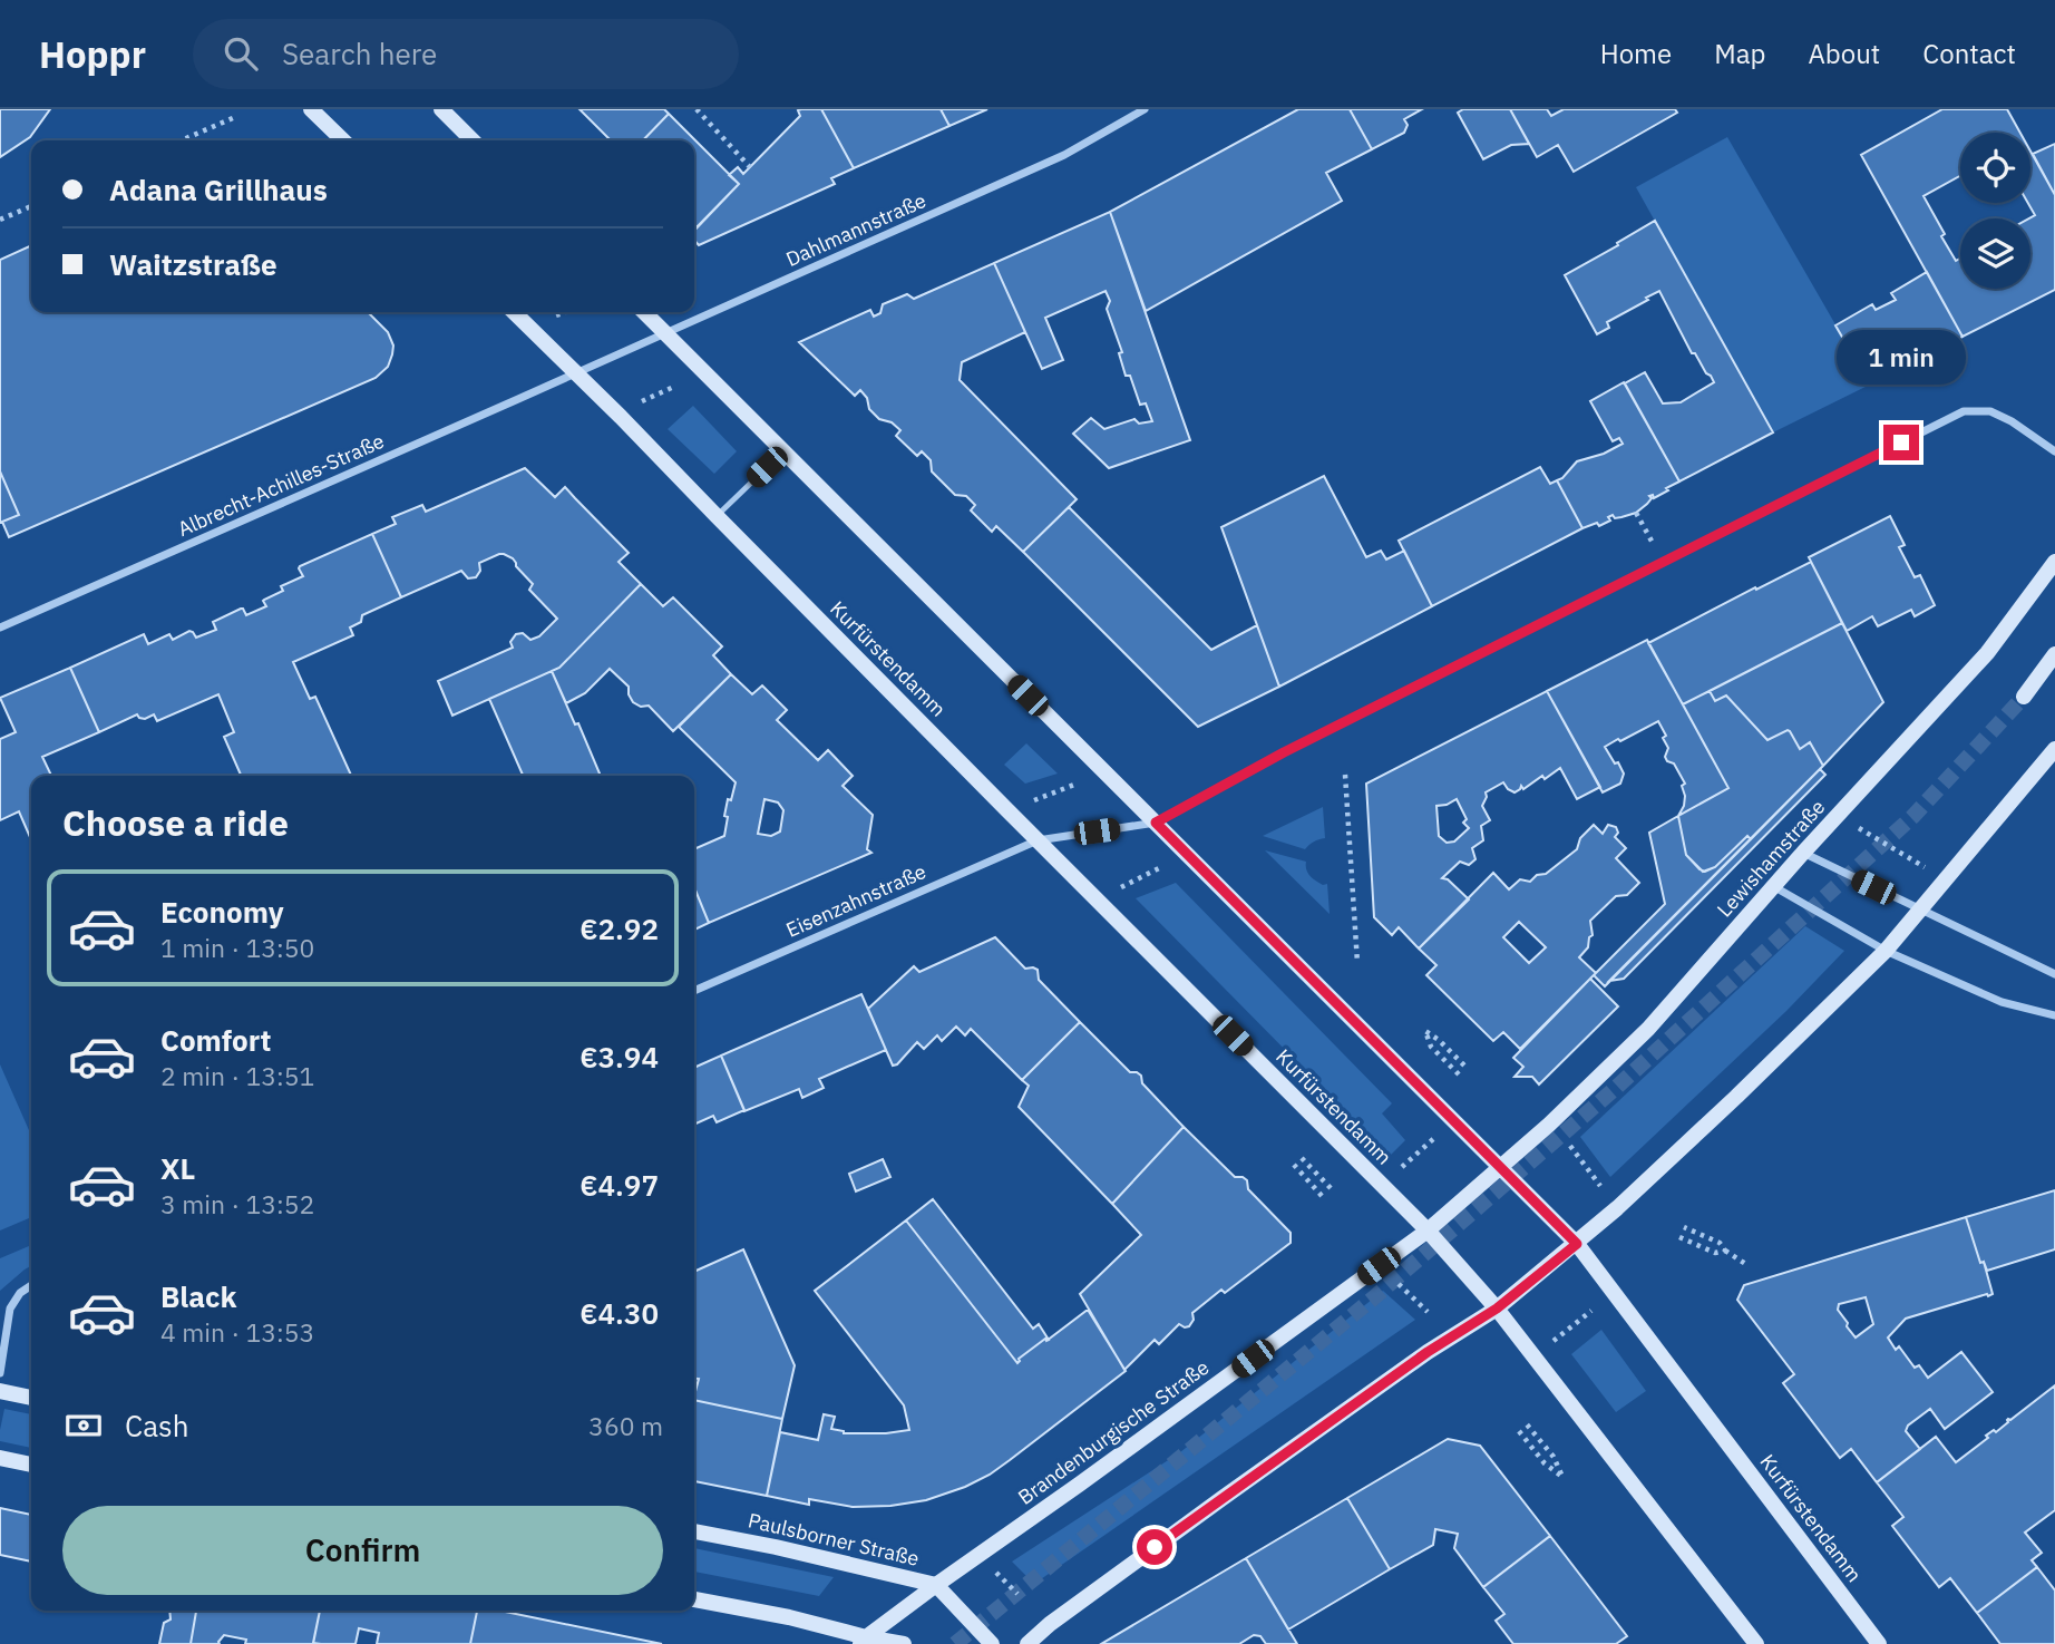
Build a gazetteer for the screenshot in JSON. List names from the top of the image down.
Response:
{
  "streets": {
    "main road": [
      "Kurfürstendamm",
      "Lewishamstraße",
      "Brandenburgische Straße",
      "Paulsborner Straße"
    ],
    "street": ["Dahlmannstraße", "Albrecht-Achilles-Straße", "Eisenzahnstraße"]
  },
  "crossings": [
    ["Dahlmannstraße", "Albrecht-Achilles-Straße"],
    ["Dahlmannstraße", "Kurfürstendamm"],
    ["Albrecht-Achilles-Straße", "Kurfürstendamm"],
    ["Kurfürstendamm", "Lewishamstraße"],
    ["Kurfürstendamm", "Eisenzahnstraße"],
    ["Kurfürstendamm", "Brandenburgische Straße"],
    ["Lewishamstraße", "Brandenburgische Straße"],
    ["Brandenburgische Straße", "Paulsborner Straße"]
  ],
  "page": {
    "header": "Hoppr",
    "search": "Search here",
    "nav": [
      "Home",
      "Map",
      "About",
      "Contact"
    ],
    "banner": ["Adana Grillhaus", "Waitzstraße"],
    "bubble": "1 min",
    "heading": "Choose a ride",
    "list": [
      {
        "name": "Economy",
        "note": "1 min · 13:50",
        "value": "€2.92"
      },
      {
        "name": "Comfort",
        "note": "2 min · 13:51",
        "value": "€3.94"
      },
      {
        "name": "XL",
        "note": "3 min · 13:52",
        "value": "€4.97"
      },
      {
        "name": "Black",
        "note": "4 min · 13:53",
        "value": "€4.30"
      }
    ],
    "pay": ["Cash", "360 m"],
    "buttons": "Confirm"
  }
}
